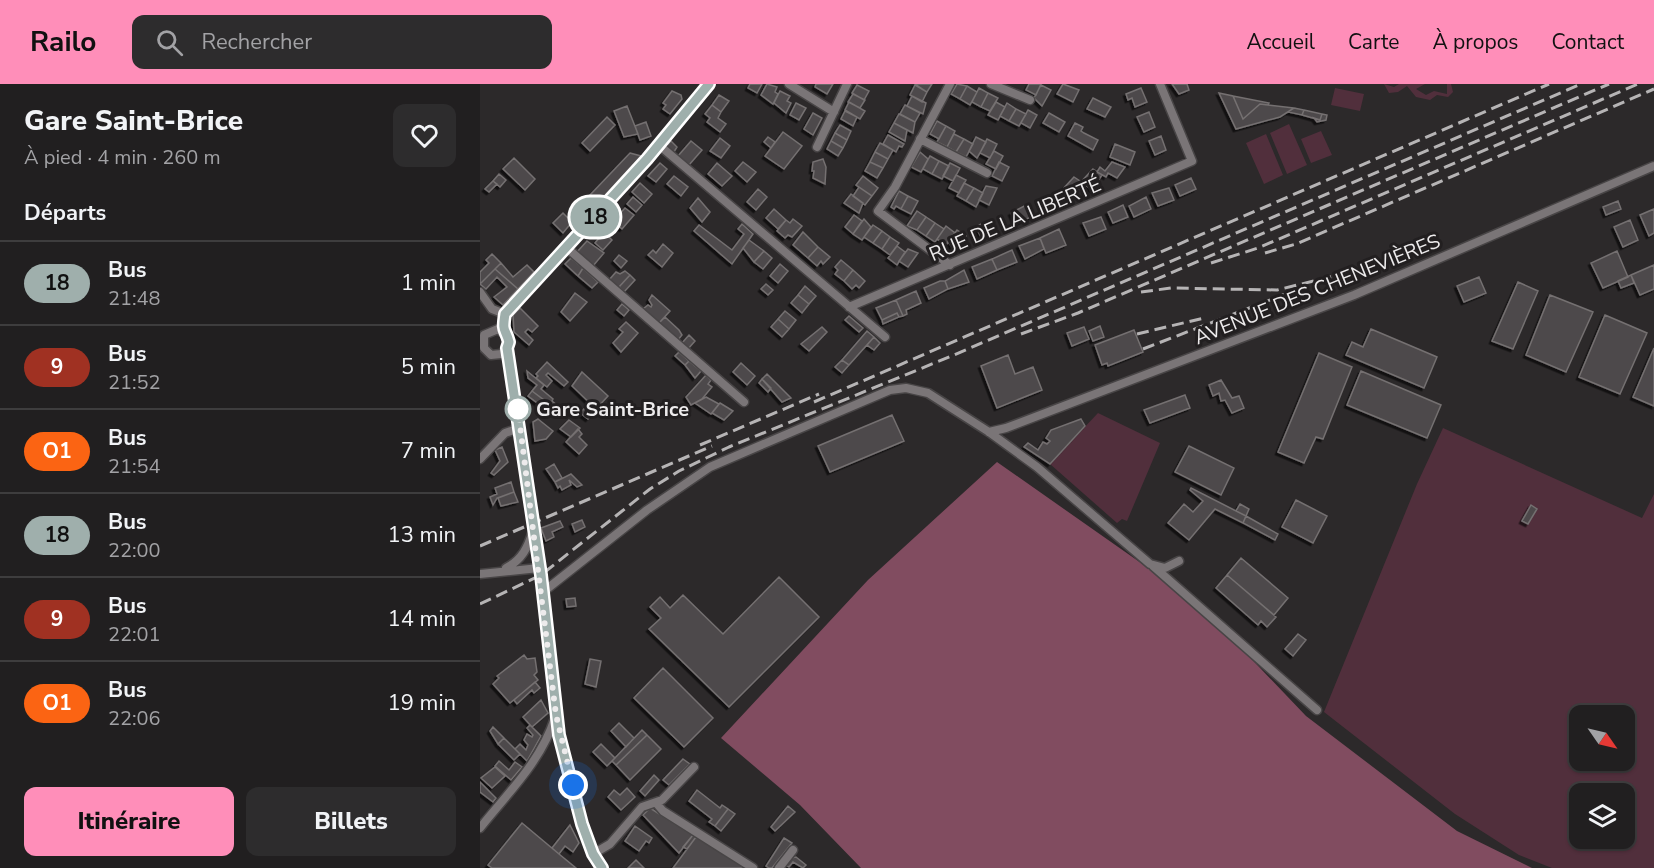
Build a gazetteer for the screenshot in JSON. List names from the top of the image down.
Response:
{
  "streets": {
    "street": ["RUE DE LA LIBERTÉ", "AVENUE DES CHENEVIÈRES"]
  },
  "places": ["Gare Saint-Brice"],
  "lines": ["bus line 18"],
  "north": "bottom right",
  "page": {
    "header": "Railo",
    "search": "Rechercher",
    "nav": [
      "Accueil",
      "Carte",
      "À propos",
      "Contact"
    ],
    "heading": [
      ["Gare Saint-Brice", "À pied · 4 min · 260 m"],
      "Départs"
    ],
    "on_map": "18",
    "list": [
      {
        "mark": "18",
        "name": "Bus",
        "note": "21:48",
        "value": "1 min"
      },
      {
        "mark": "9",
        "name": "Bus",
        "note": "21:52",
        "value": "5 min"
      },
      {
        "mark": "O1",
        "name": "Bus",
        "note": "21:54",
        "value": "7 min"
      },
      {
        "mark": "18",
        "name": "Bus",
        "note": "22:00",
        "value": "13 min"
      },
      {
        "mark": "9",
        "name": "Bus",
        "note": "22:01",
        "value": "14 min"
      },
      {
        "mark": "O1",
        "name": "Bus",
        "note": "22:06",
        "value": "19 min"
      }
    ],
    "buttons": ["Itinéraire", "Billets"]
  }
}
